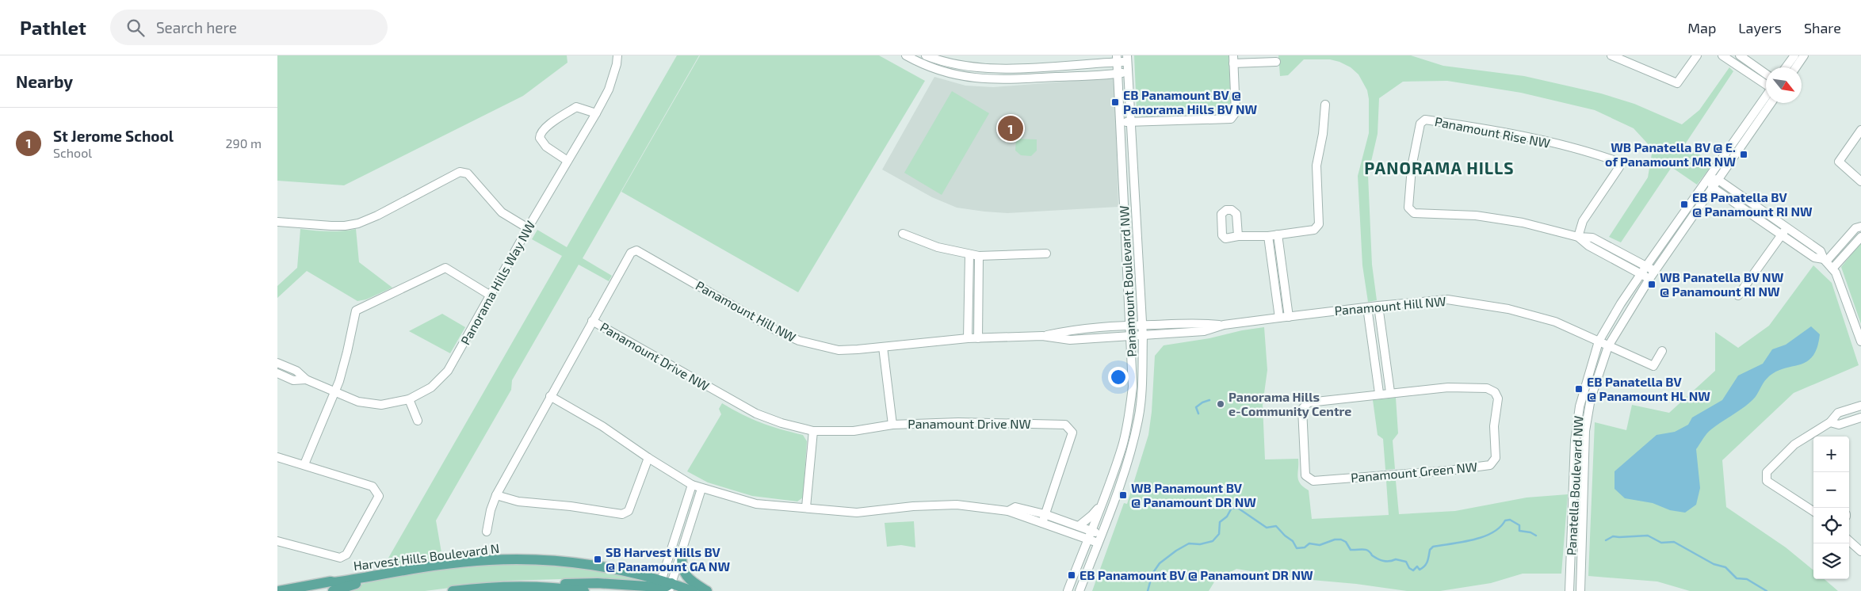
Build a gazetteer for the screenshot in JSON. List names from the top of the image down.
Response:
{
  "streets": {
    "main road": ["Harvest Hills Boulevard N"],
    "street": [
      "Panamount Rise NW",
      "Panamount Boulevard NW",
      "Panorama Hills Way NW",
      "Panamount Hill NW",
      "Panamount Drive NW",
      "Panamount Green NW",
      "Panatella Boulevard NW"
    ]
  },
  "crossings": [
    ["Panamount Rise NW", "Panatella Boulevard NW"],
    ["Panamount Boulevard NW", "Panamount Hill NW"],
    ["Panamount Hill NW", "Panamount Drive NW"],
    ["Panamount Hill NW", "Panatella Boulevard NW"]
  ],
  "districts": ["PANORAMA HILLS"],
  "places": {
    "transit": [
      "EB Panamount BV @ Panorama Hills BV NW",
      "WB Panatella BV @ E. of Panamount MR NW",
      "EB Panatella BV @ Panamount RI NW",
      "WB Panatella BV NW @ Panamount RI NW",
      "EB Panatella BV @ Panamount HL NW",
      "WB Panamount BV @ Panamount DR NW",
      "SB Harvest Hills BV @ Panamount GA NW",
      "EB Panamount BV @ Panamount DR NW"
    ],
    "other": ["Panorama Hills e-Community Centre"]
  },
  "north": "bottom right",
  "page": {
    "header": "Pathlet",
    "search": "Search here",
    "nav": ["Map", "Layers", "Share"],
    "heading": "Nearby",
    "list": [
      {
        "mark": "1",
        "name": "St Jerome School",
        "note": "School",
        "value": "290 m"
      }
    ],
    "pins": "1",
    "map_buttons": ["+", "−"]
  }
}
